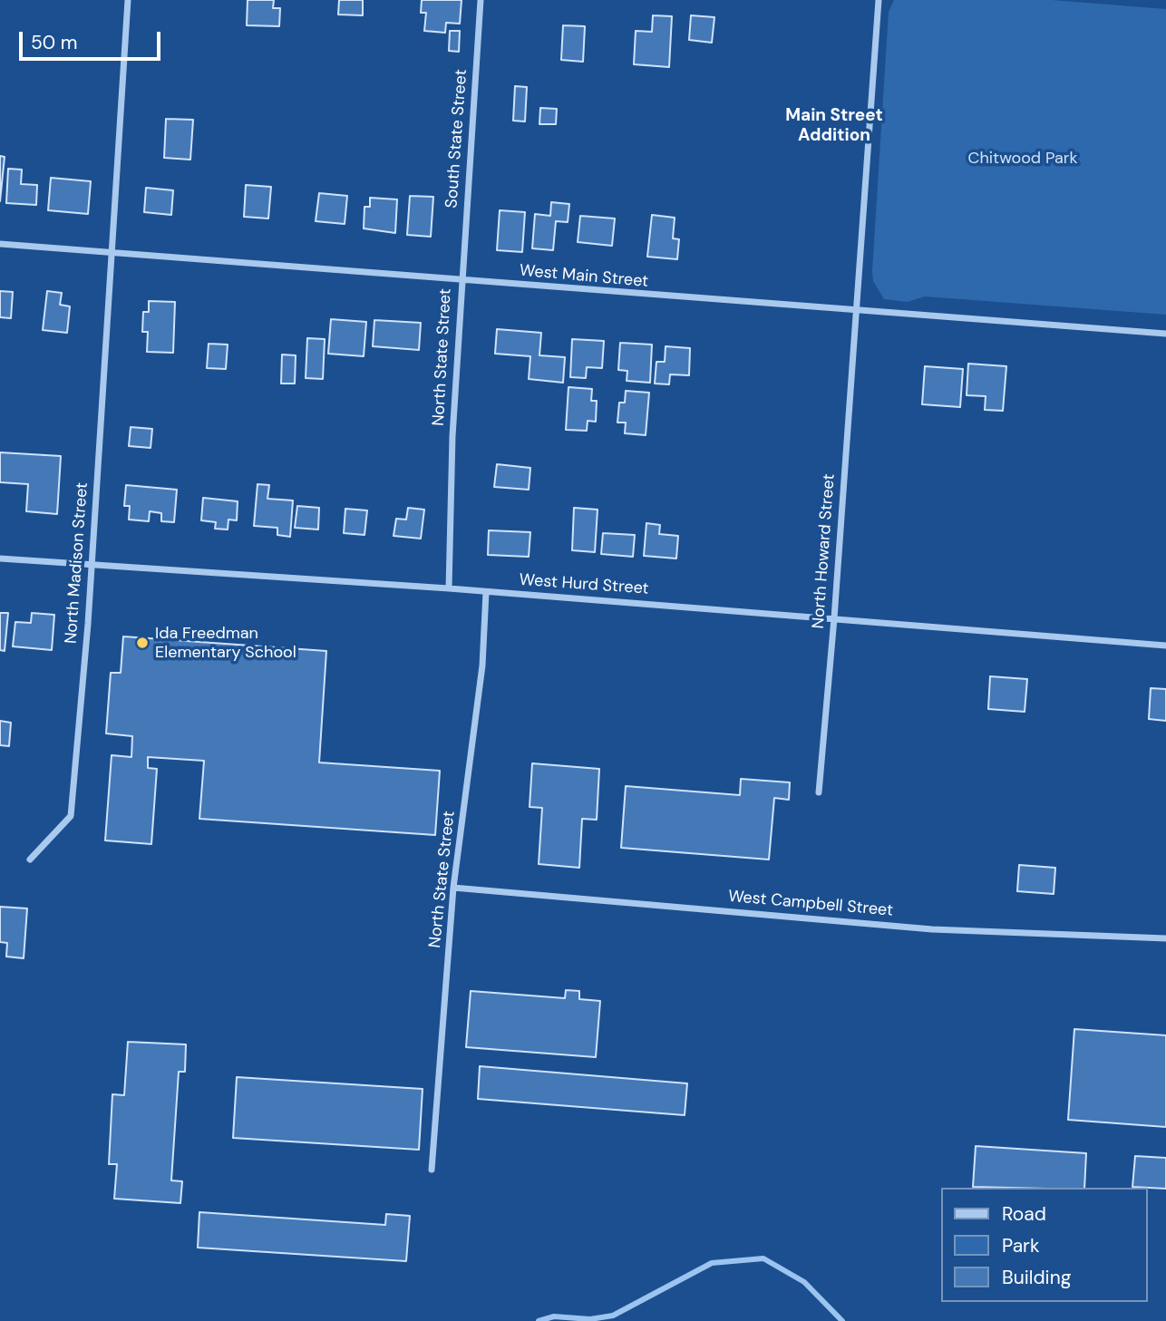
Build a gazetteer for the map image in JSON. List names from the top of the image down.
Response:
{
  "streets": {
    "street": [
      "South State Street",
      "West Main Street",
      "North State Street",
      "North Howard Street",
      "North Madison Street",
      "West Hurd Street",
      "West Campbell Street"
    ]
  },
  "crossings": [
    ["South State Street", "West Main Street"],
    ["South State Street", "North State Street"],
    ["West Main Street", "North State Street"],
    ["West Main Street", "North Howard Street"],
    ["West Main Street", "North Madison Street"],
    ["North State Street", "West Hurd Street"],
    ["North State Street", "West Campbell Street"],
    ["North Howard Street", "West Hurd Street"],
    ["North Madison Street", "West Hurd Street"]
  ],
  "districts": ["Main Street Addition"],
  "parks": ["Chitwood Park"],
  "places": ["Ida Freedman Elementary School"],
  "legend": ["Road", "Park", "Building"],
  "scale_bar": "50 m"
}
